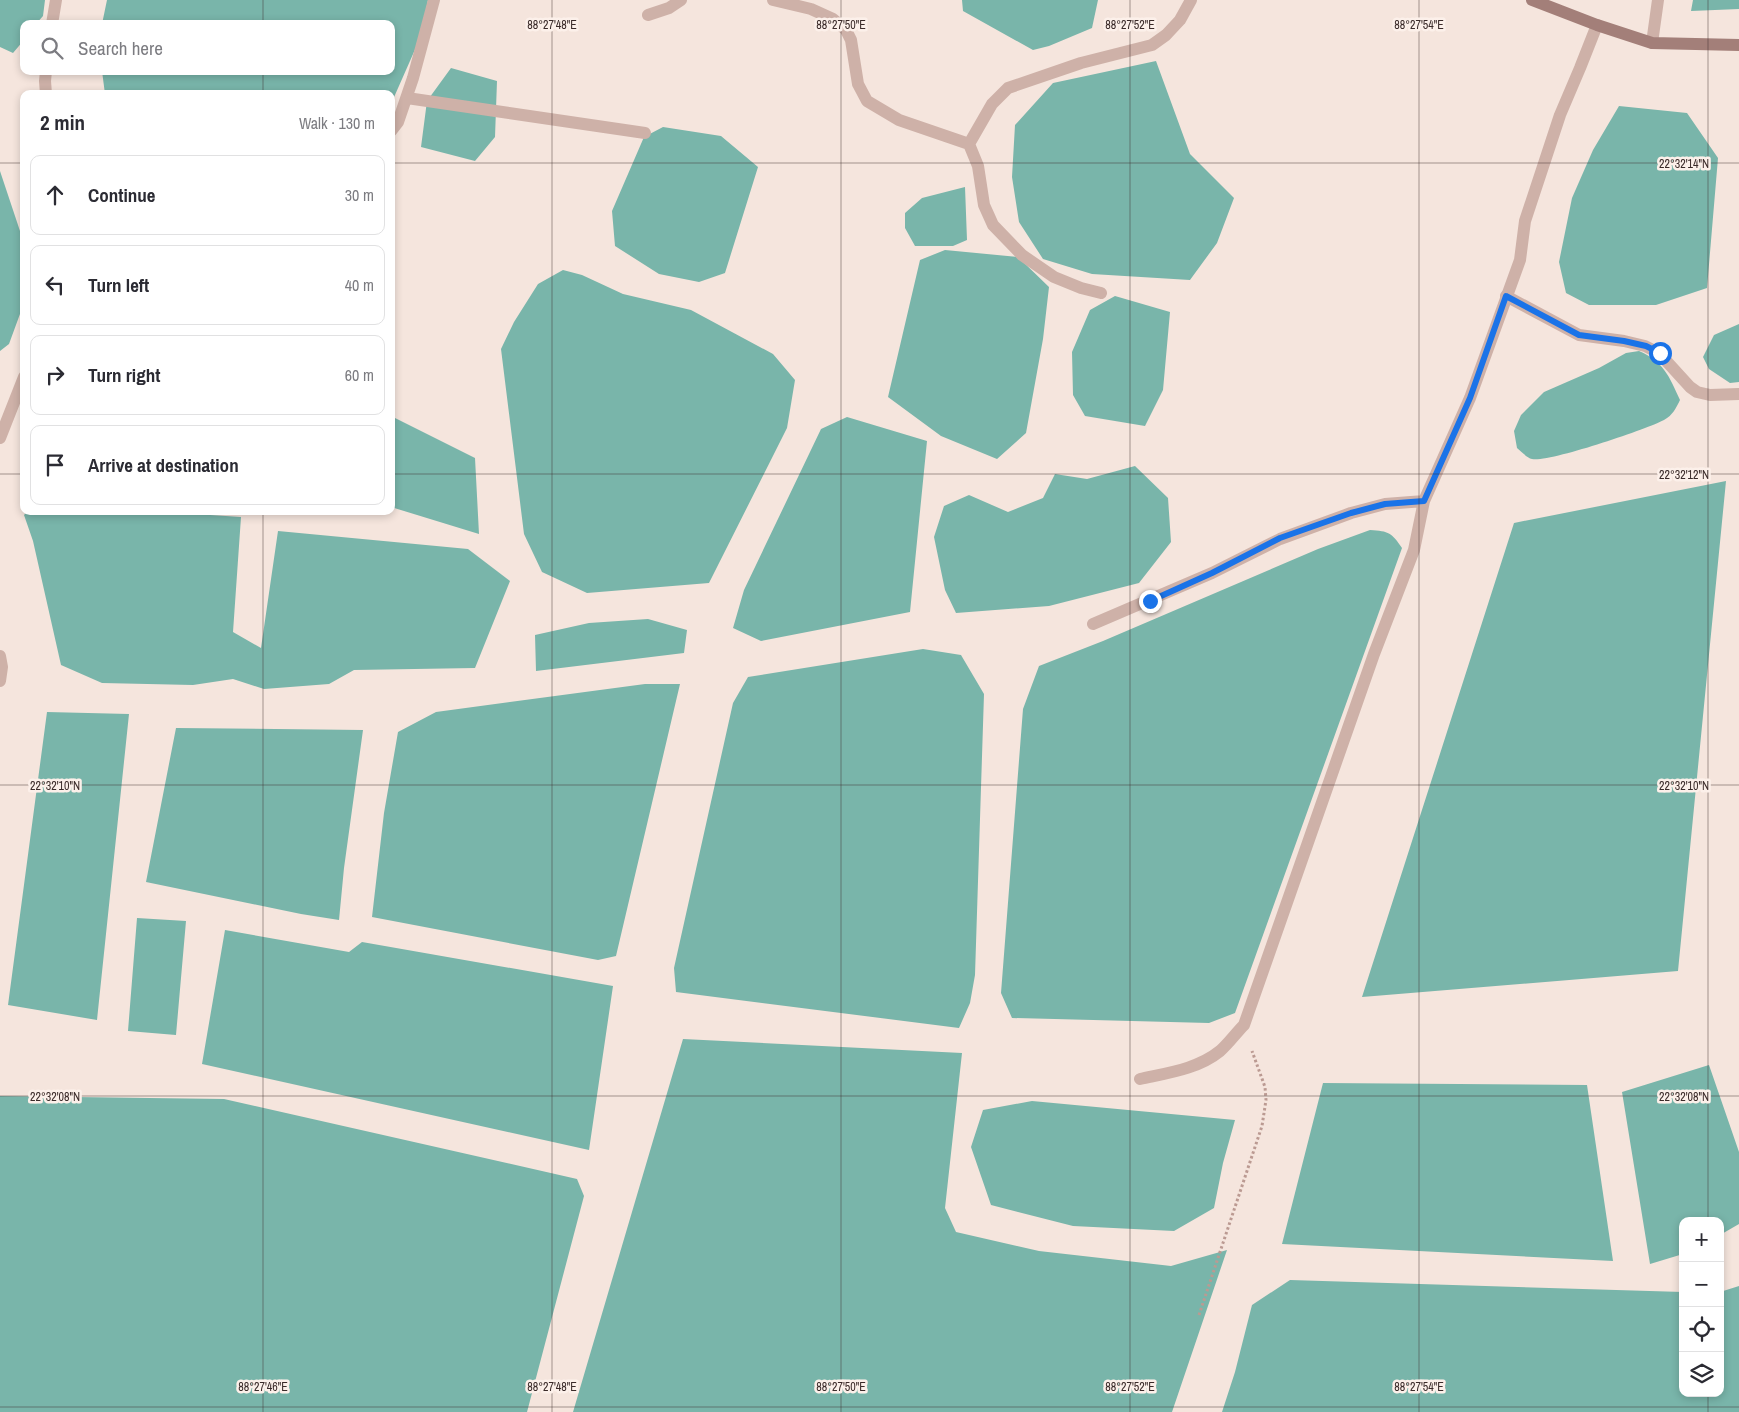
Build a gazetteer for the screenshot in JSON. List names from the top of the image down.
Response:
{
  "page": {
    "search": "Search here",
    "heading": ["2 min", "Walk · 130 m"],
    "list": [
      ["Continue", "30 m"],
      ["Turn left", "40 m"],
      ["Turn right", "60 m"],
      "Arrive at destination"
    ],
    "map_buttons": ["+", "−"]
  },
  "coordinates": [
    "88°27'48\"E",
    "88°27'50\"E",
    "88°27'52\"E",
    "88°27'54\"E",
    "22°32'14\"N",
    "22°32'12\"N",
    "22°32'10\"N",
    "22°32'08\"N",
    "88°27'46\"E"
  ]
}
